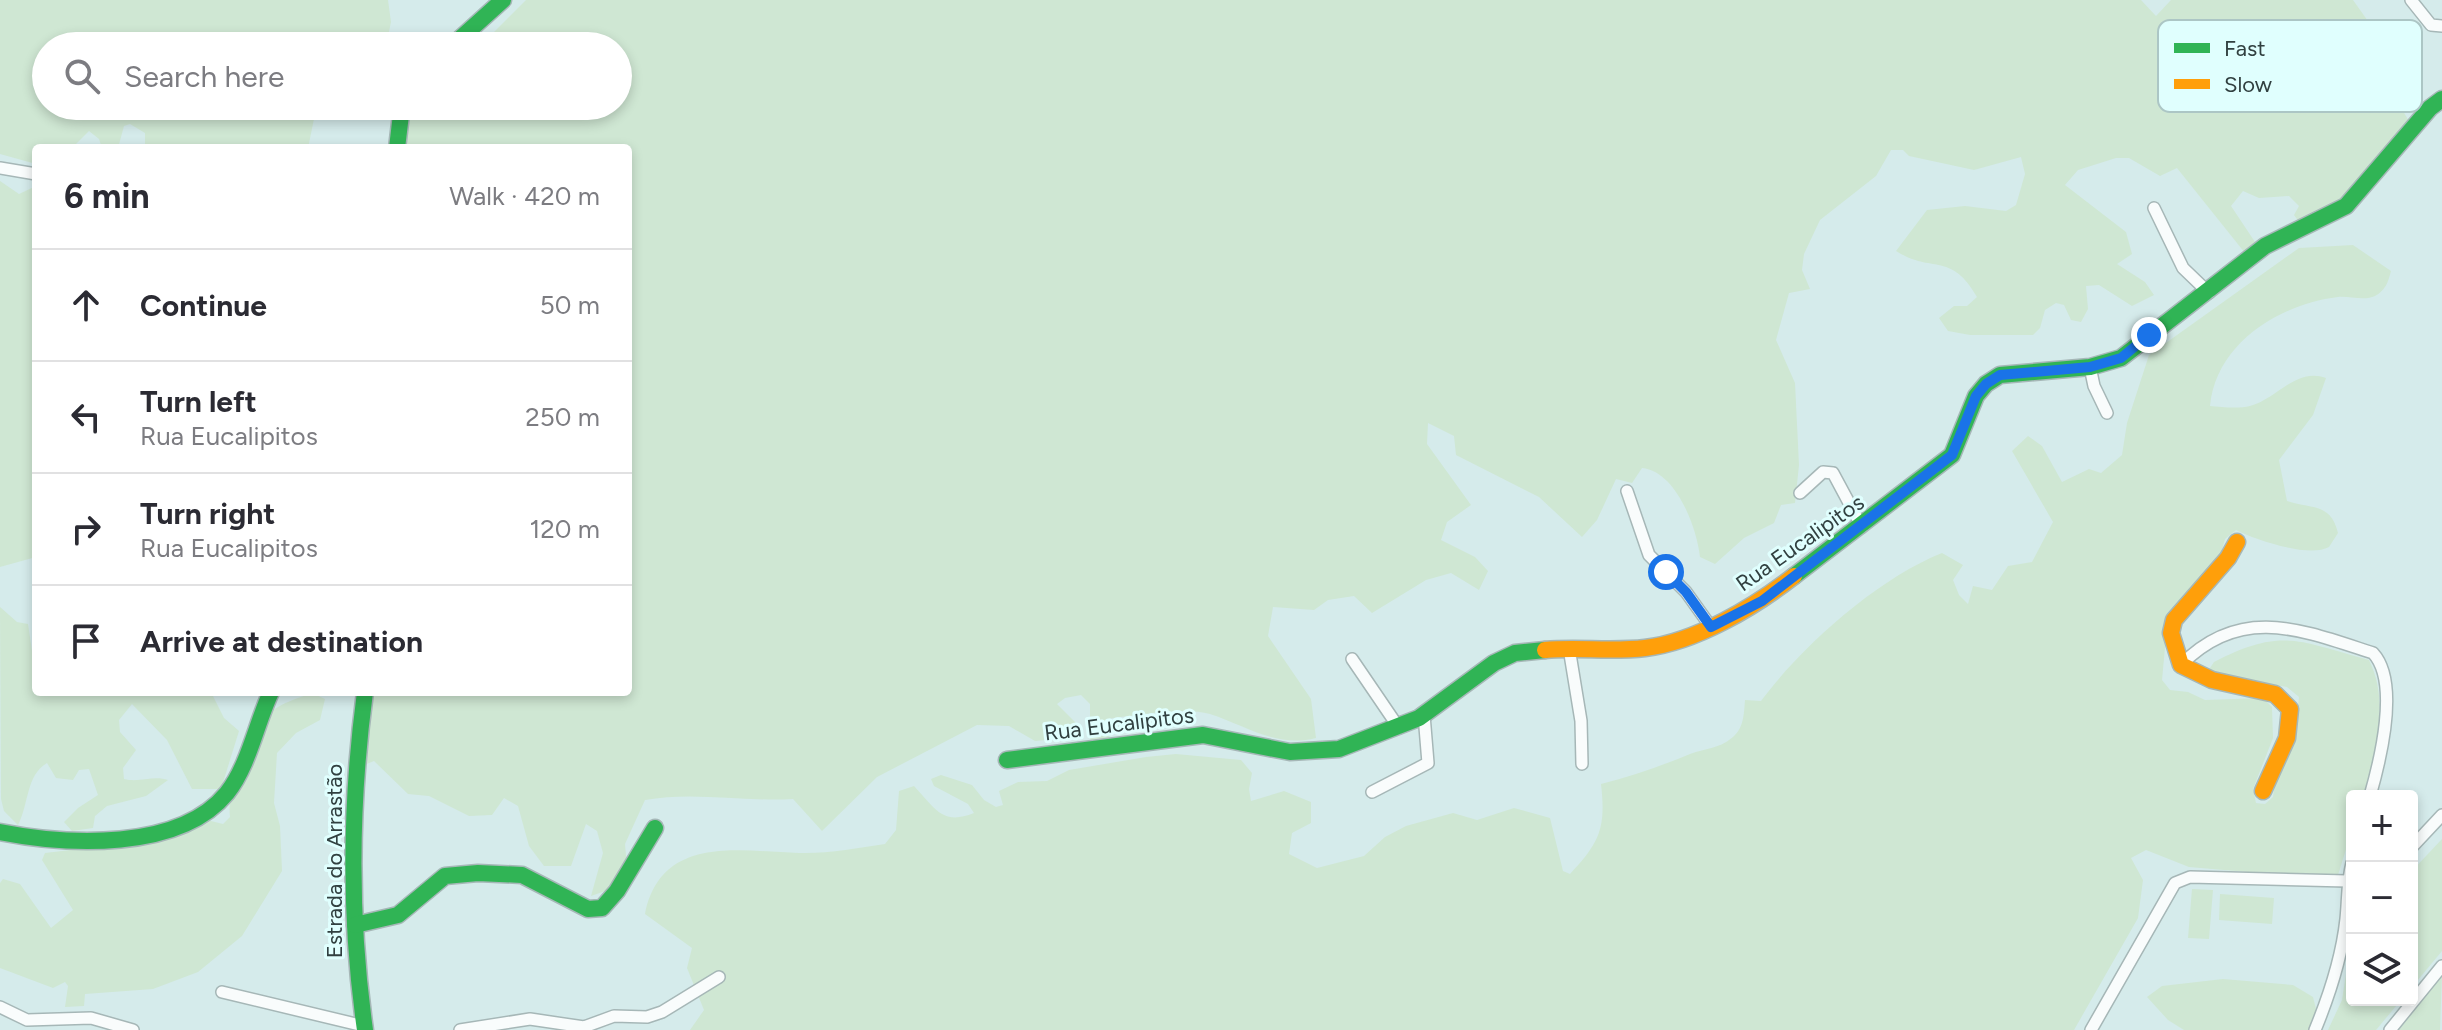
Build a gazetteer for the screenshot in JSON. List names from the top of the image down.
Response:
{
  "streets": {
    "street": ["Rua Eucalipitos", "Estrada do Arrastão"]
  },
  "legend": ["Fast", "Slow"],
  "page": {
    "search": "Search here",
    "heading": ["6 min", "Walk · 420 m"],
    "list": [
      ["Continue", "50 m"],
      ["Turn left", "Rua Eucalipitos", "250 m"],
      ["Turn right", "Rua Eucalipitos", "120 m"],
      "Arrive at destination"
    ],
    "map_buttons": ["+", "−"]
  }
}
